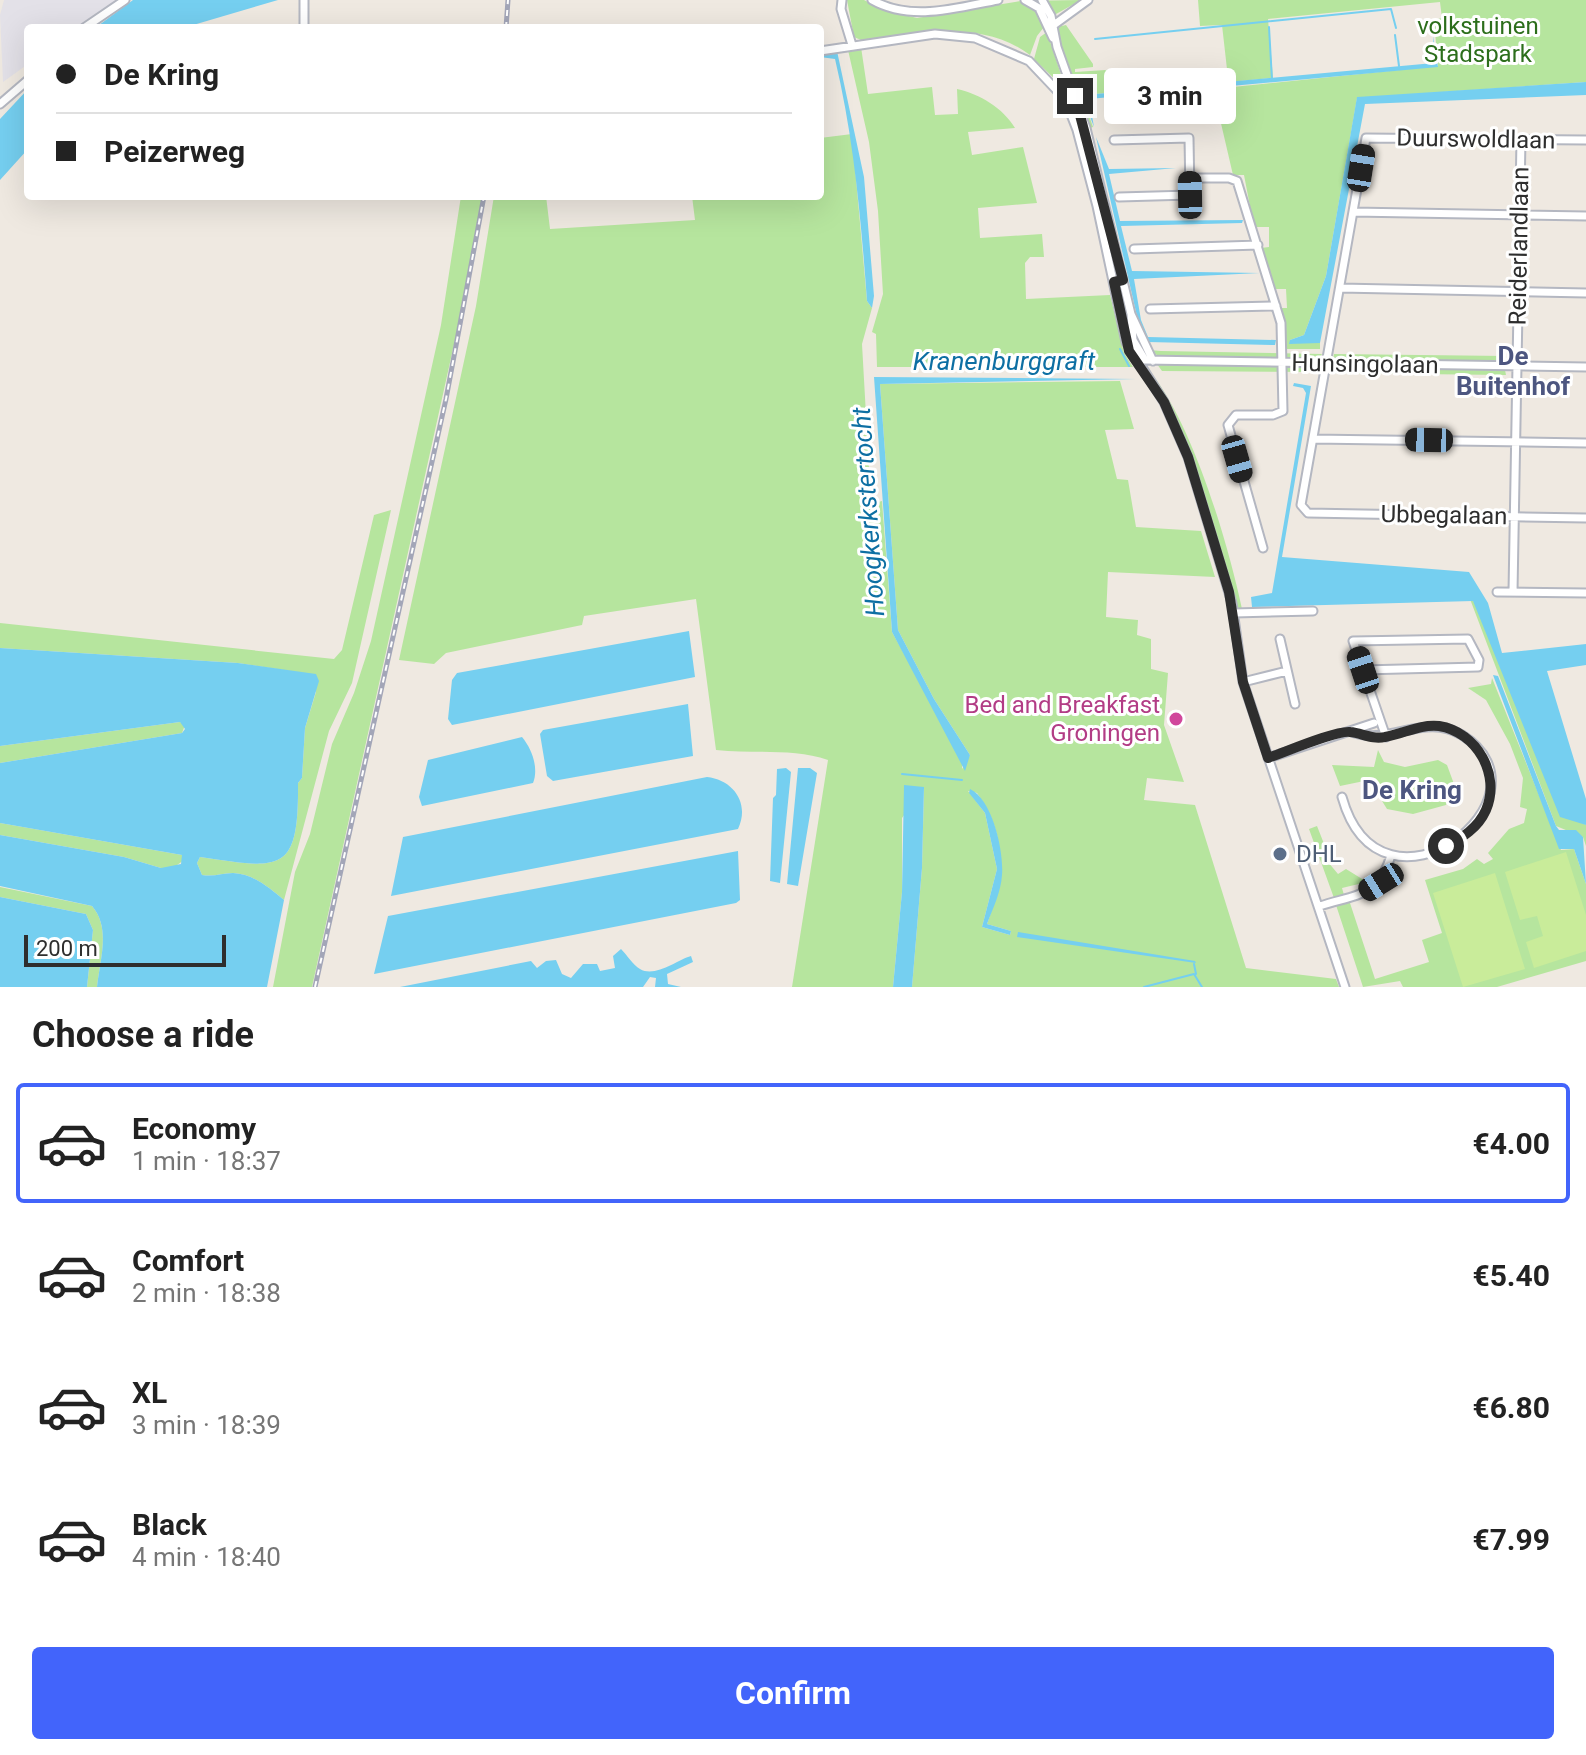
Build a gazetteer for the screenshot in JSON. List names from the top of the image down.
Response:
{
  "streets": {
    "street": [
      "Duurswoldlaan",
      "Reiderlandlaan",
      "Hunsingolaan",
      "Ubbegalaan"
    ]
  },
  "crossings": [
    ["Duurswoldlaan", "Reiderlandlaan"],
    ["Reiderlandlaan", "Hunsingolaan"],
    ["Reiderlandlaan", "Ubbegalaan"]
  ],
  "districts": ["De Buitenhof", "De Kring"],
  "water": ["Kranenburggraft", "Hoogkerkstertocht"],
  "parks": ["volkstuinen Stadspark"],
  "places": ["Bed and Breakfast Groningen", "DHL"],
  "scale_bar": "200 m",
  "page": {
    "banner": ["De Kring", "Peizerweg"],
    "bubble": "3 min",
    "scale": "200 m",
    "heading": "Choose a ride",
    "list": [
      {
        "name": "Economy",
        "note": "1 min · 18:37",
        "value": "€4.00"
      },
      {
        "name": "Comfort",
        "note": "2 min · 18:38",
        "value": "€5.40"
      },
      {
        "name": "XL",
        "note": "3 min · 18:39",
        "value": "€6.80"
      },
      {
        "name": "Black",
        "note": "4 min · 18:40",
        "value": "€7.99"
      }
    ],
    "buttons": "Confirm"
  }
}
